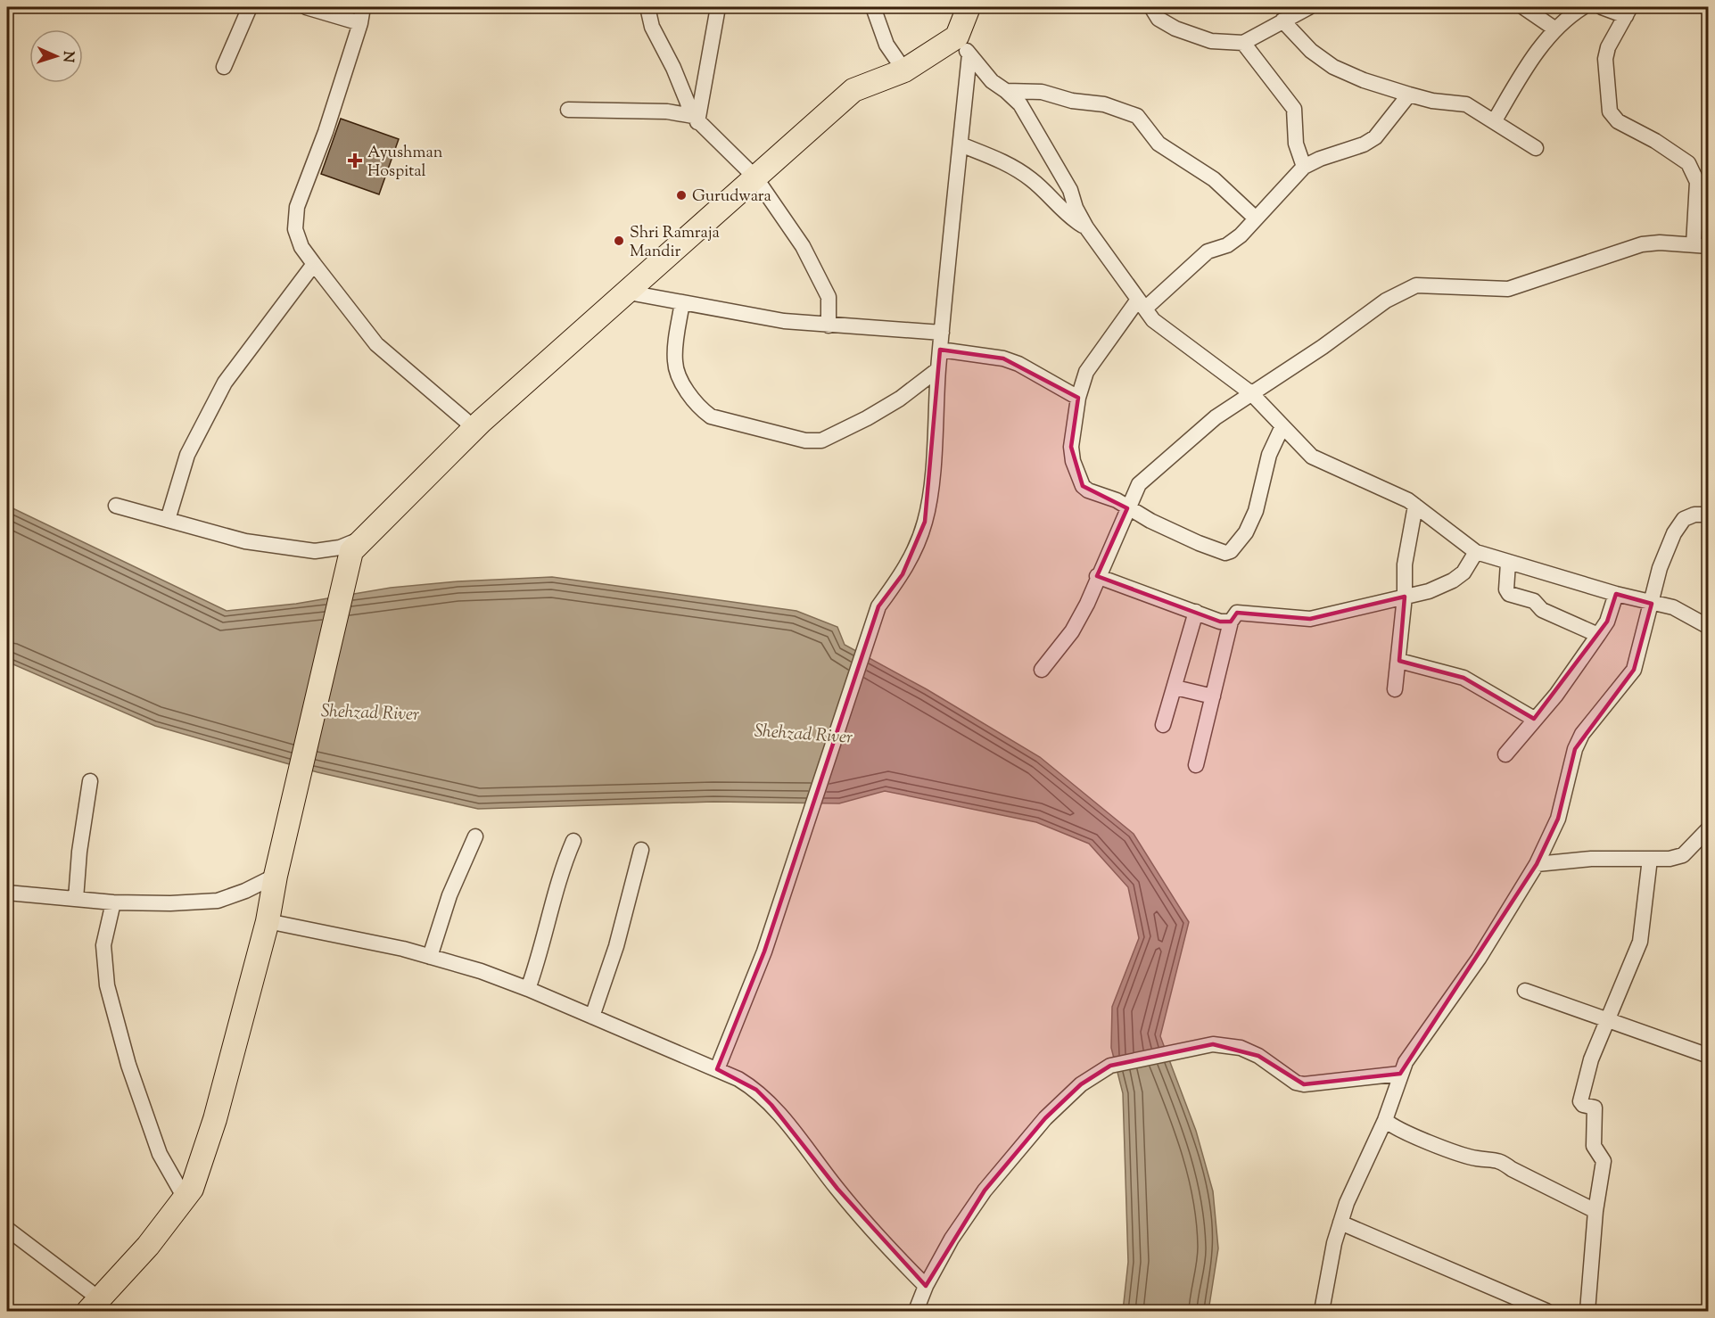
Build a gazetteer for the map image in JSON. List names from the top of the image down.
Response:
{
  "water": ["Shehzad River"],
  "places": {
    "health": ["Ayushman Hospital"],
    "other": ["Gurudwara", "Shri Ramraja Mandir"]
  },
  "north": "right"
}
